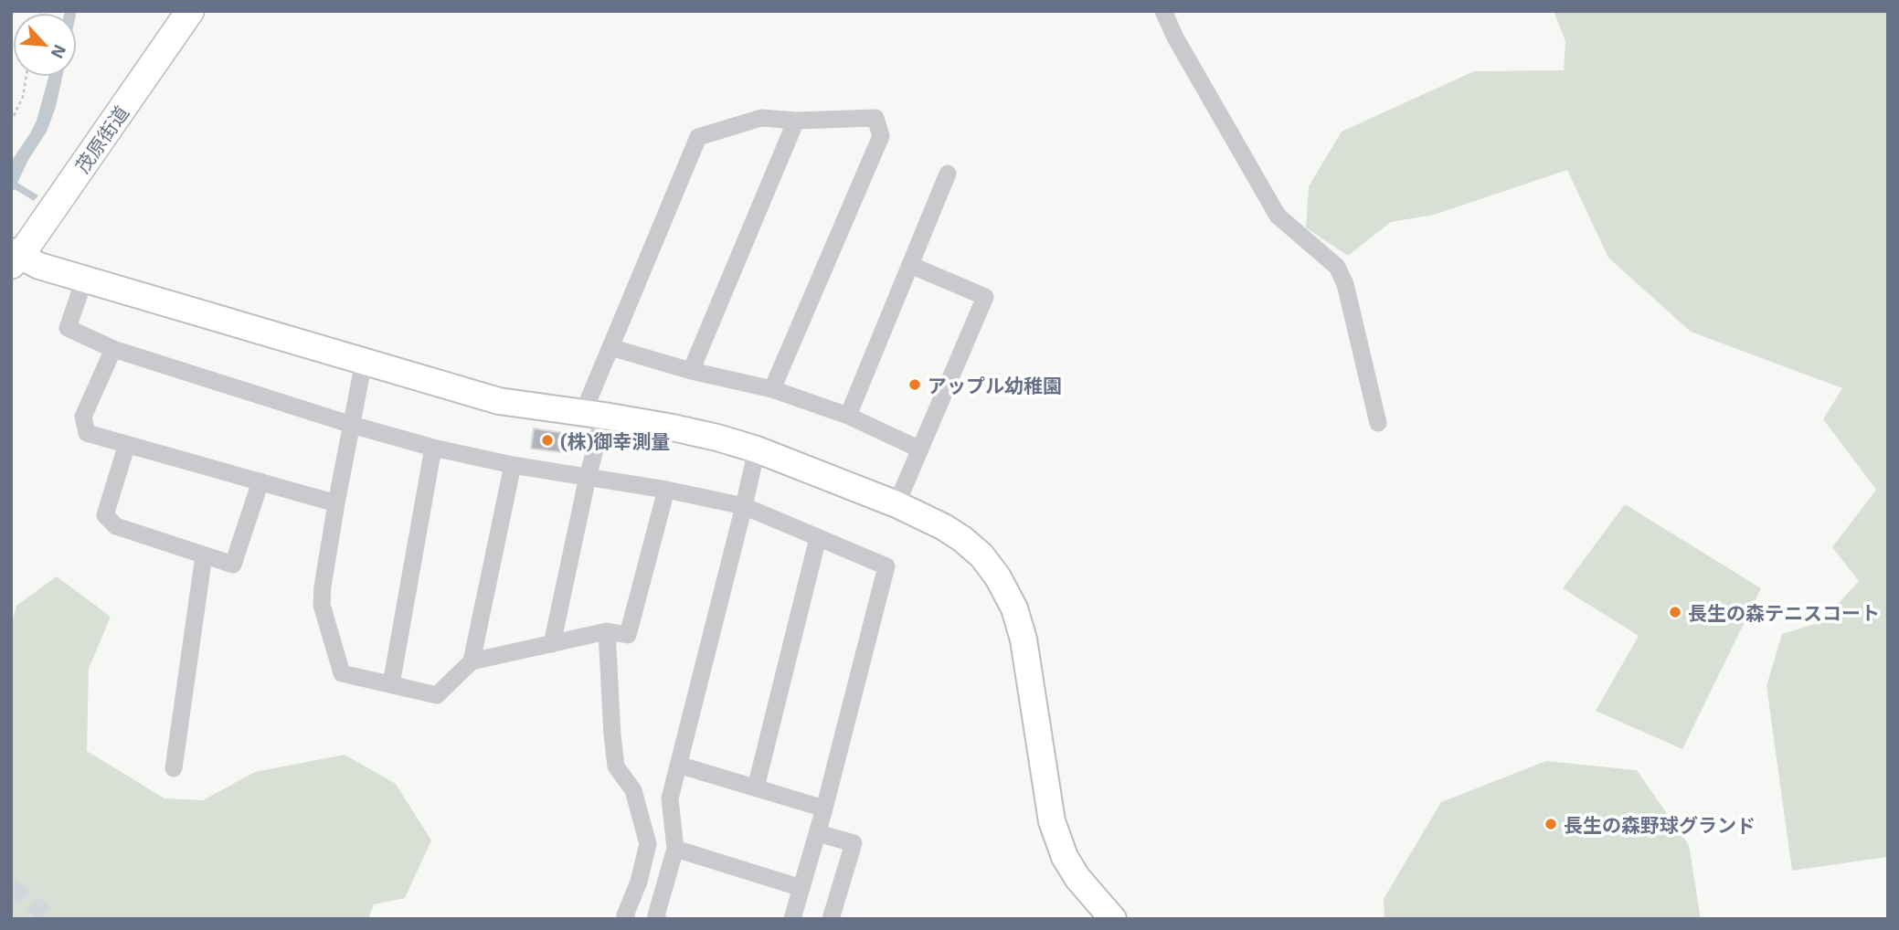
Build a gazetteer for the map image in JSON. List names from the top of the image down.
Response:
{
  "streets": {
    "main road": ["茂原街道"]
  },
  "places": [
    "アップル幼稚園",
    "(株)御幸測量",
    "長生の森テニスコート",
    "長生の森野球グランド"
  ],
  "north": "bottom right"
}
